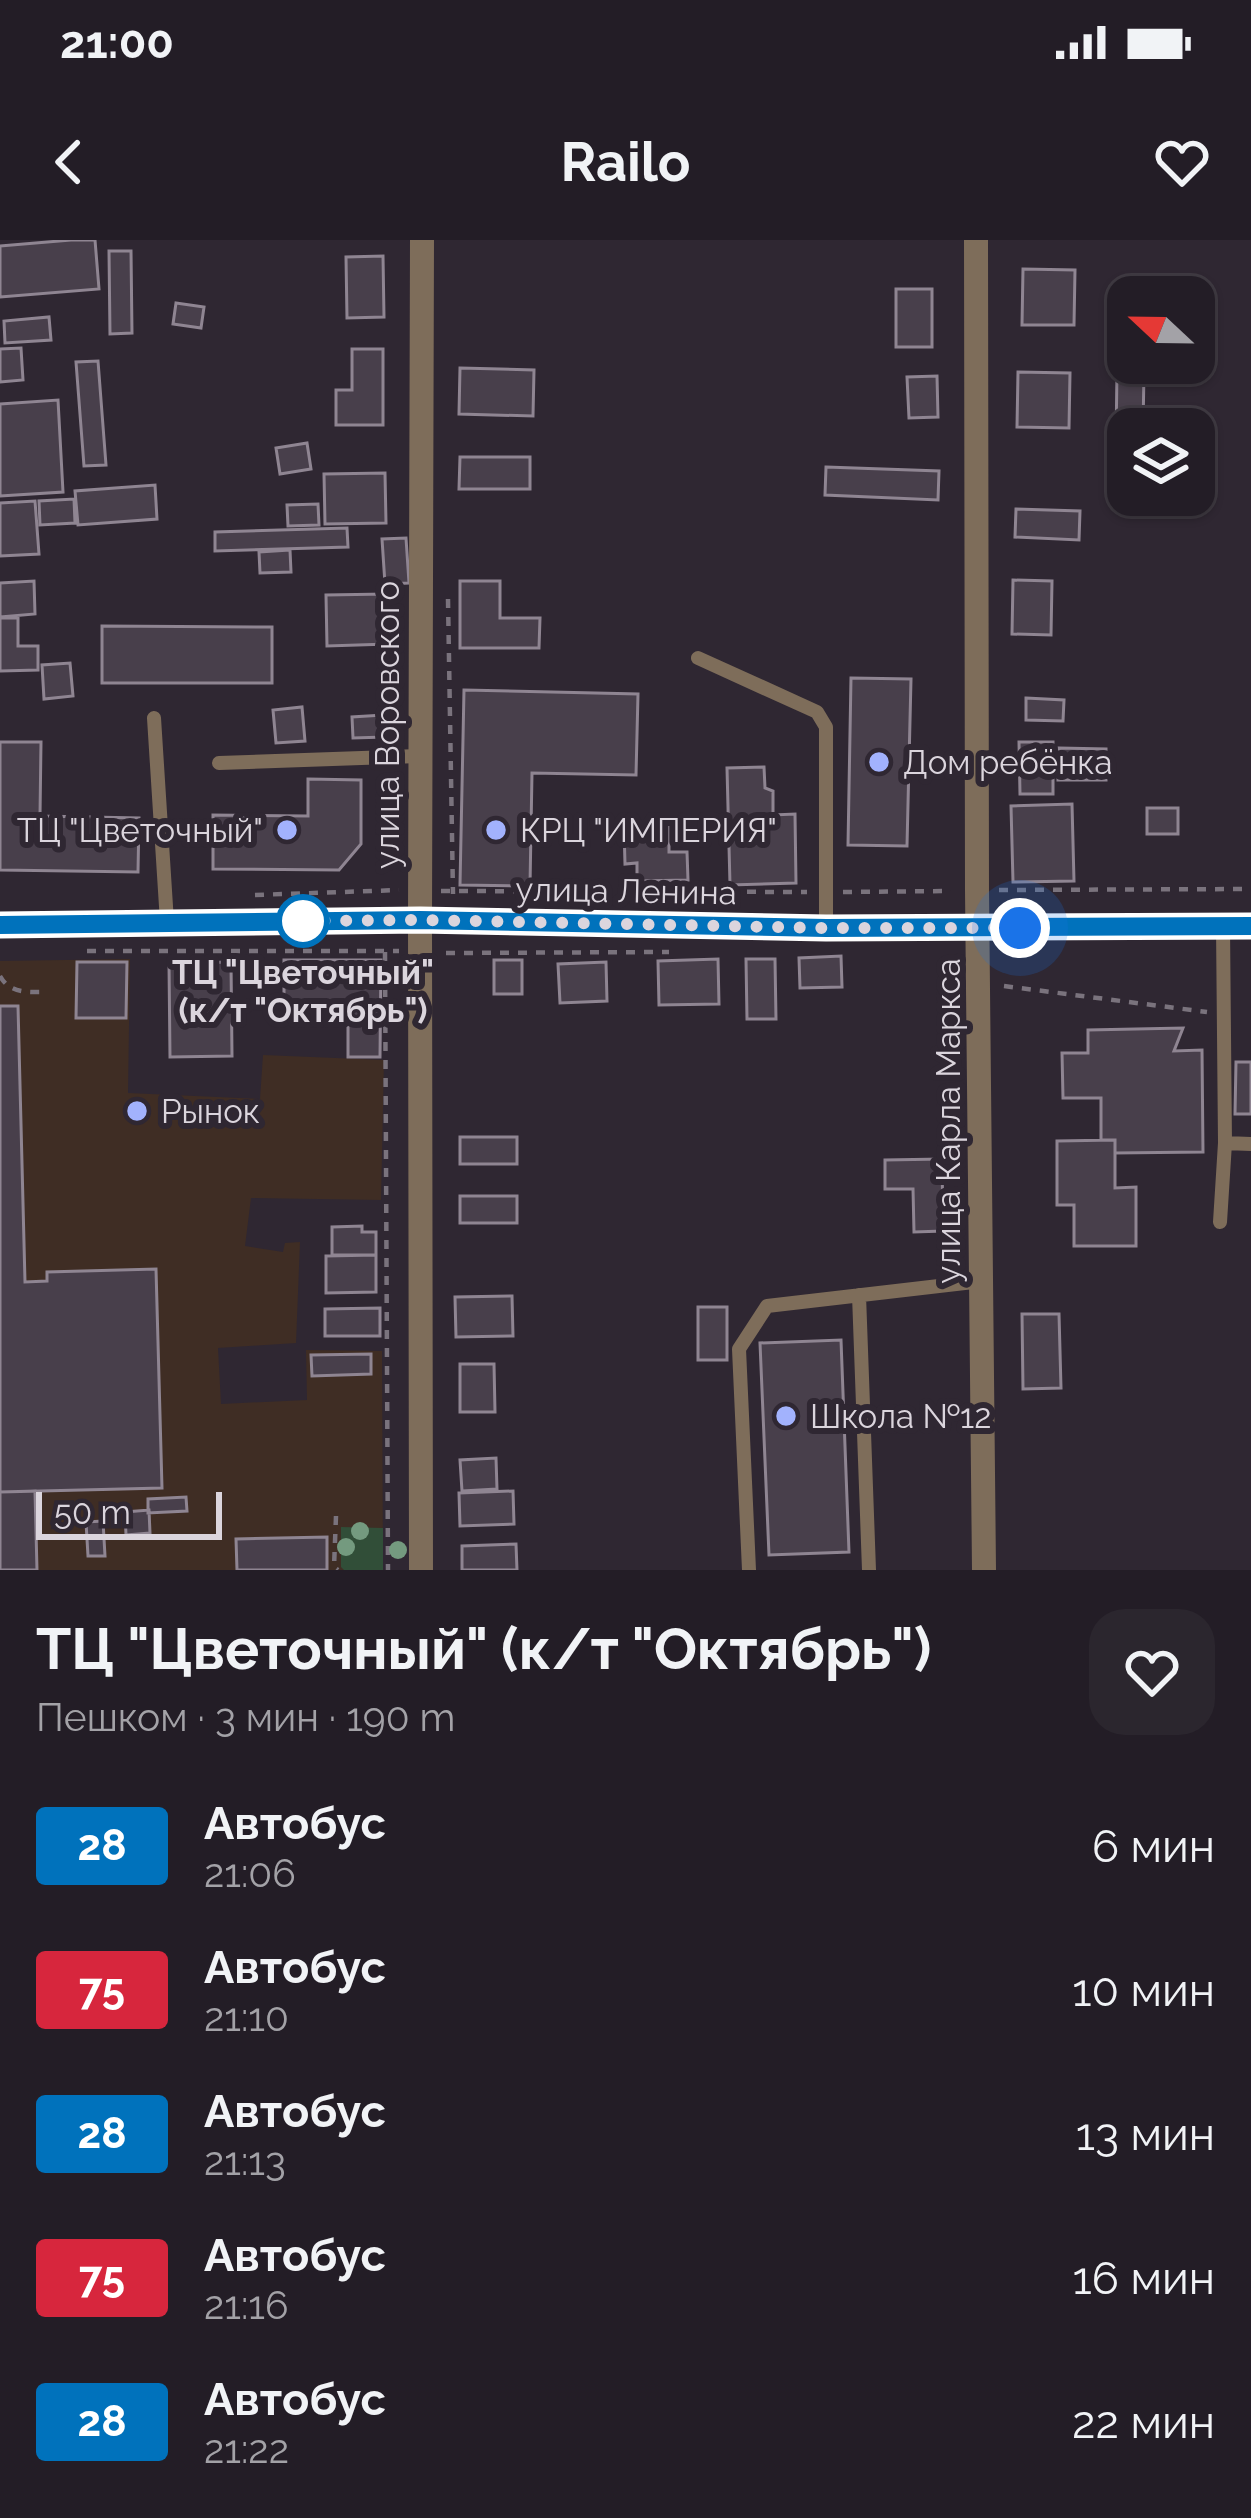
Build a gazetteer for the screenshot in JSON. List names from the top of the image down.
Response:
{
  "streets": {
    "street": ["улица Воровского", "улица Ленина", "улица Карла Маркса"]
  },
  "crossings": [
    ["улица Воровского", "улица Ленина"],
    ["улица Ленина", "улица Карла Маркса"]
  ],
  "places": [
    "Дом ребёнка",
    "ТЦ \"Цветочный\"",
    "КРЦ \"ИМПЕРИЯ\"",
    "ТЦ \"Цветочный\" (к/т \"Октябрь\")",
    "Рынок",
    "Школа №12"
  ],
  "lines": ["bus line 28"],
  "scale_bar": "50 m",
  "north": "left",
  "page": {
    "status": "21:00",
    "header": "Railo",
    "scale": "50 m",
    "heading": ["ТЦ \"Цветочный\" (к/т \"Октябрь\")", "Пешком · 3 мин · 190 m"],
    "list": [
      {
        "mark": "28",
        "name": "Автобус",
        "note": "21:06",
        "value": "6 мин"
      },
      {
        "mark": "75",
        "name": "Автобус",
        "note": "21:10",
        "value": "10 мин"
      },
      {
        "mark": "28",
        "name": "Автобус",
        "note": "21:13",
        "value": "13 мин"
      },
      {
        "mark": "75",
        "name": "Автобус",
        "note": "21:16",
        "value": "16 мин"
      },
      {
        "mark": "28",
        "name": "Автобус",
        "note": "21:22",
        "value": "22 мин"
      }
    ]
  }
}
